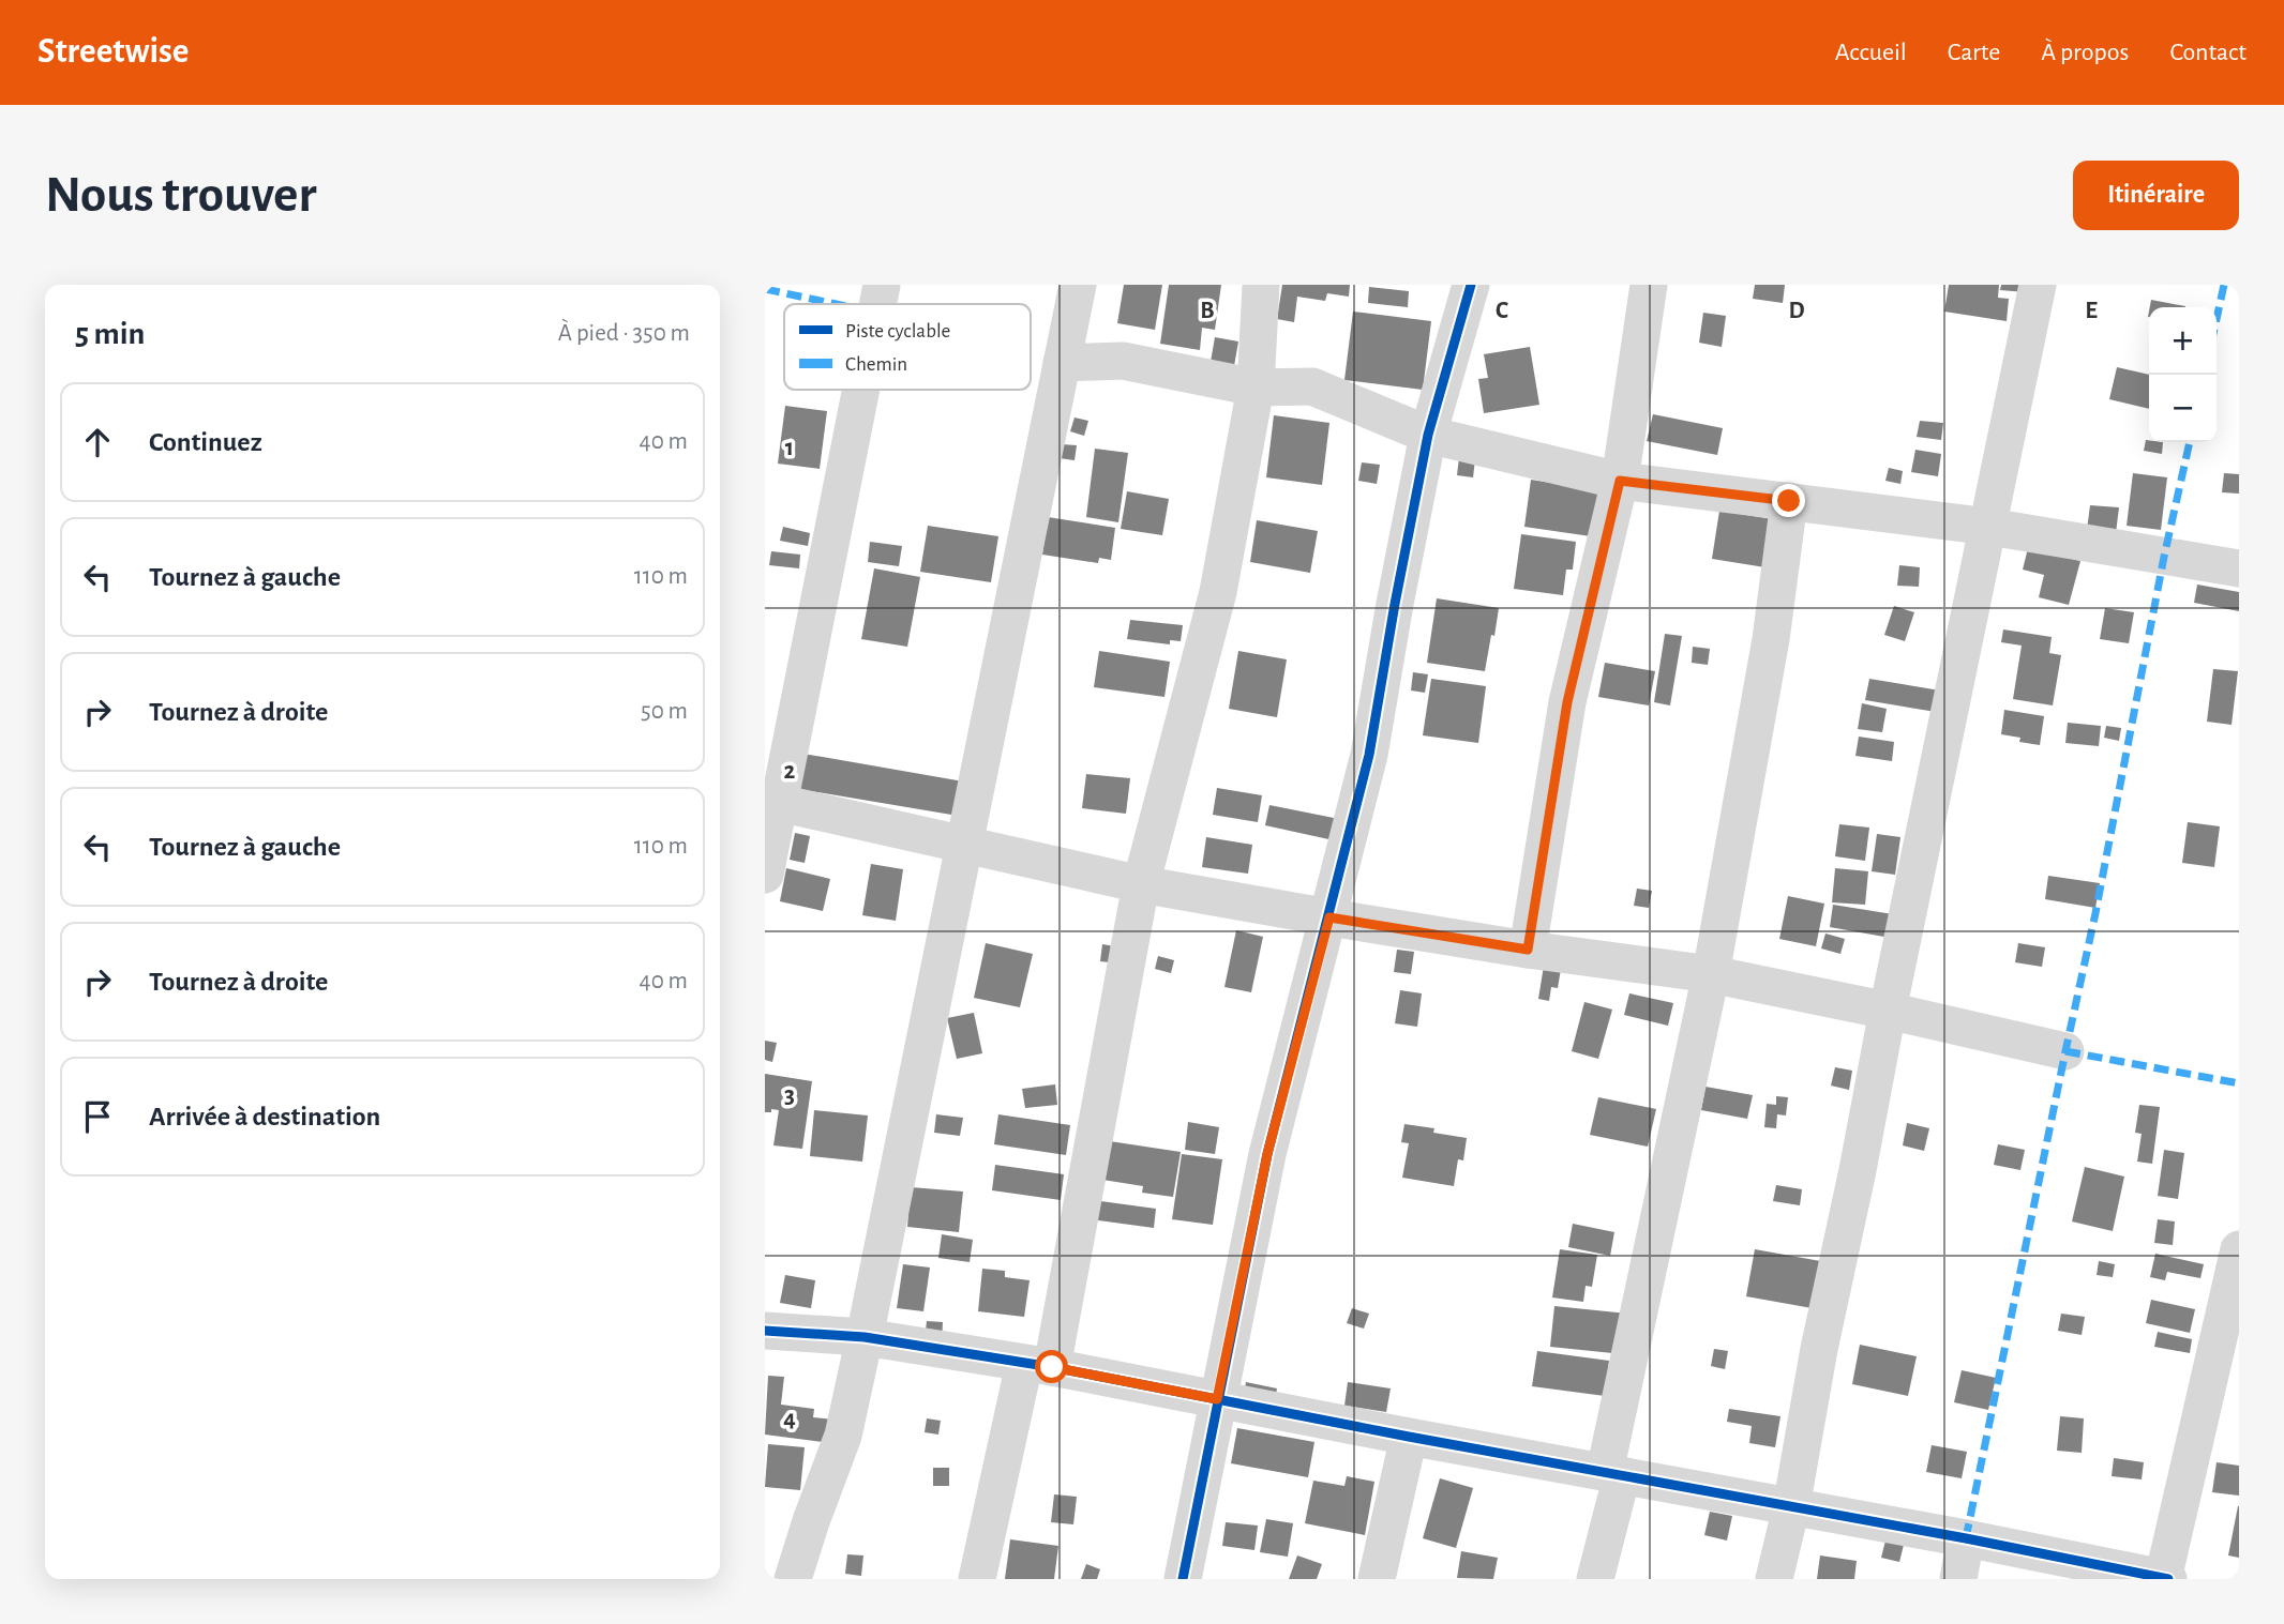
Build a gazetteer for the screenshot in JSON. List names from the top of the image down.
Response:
{
  "legend": ["Piste cyclable", "Chemin"],
  "page": {
    "header": "Streetwise",
    "nav": [
      "Accueil",
      "Carte",
      "À propos",
      "Contact"
    ],
    "buttons": "Itinéraire",
    "title": "Nous trouver",
    "heading": ["5 min", "À pied · 350 m"],
    "map_buttons": ["+", "−"],
    "list": [
      ["Continuez", "40 m"],
      ["Tournez à gauche", "110 m"],
      ["Tournez à droite", "50 m"],
      ["Tournez à gauche", "110 m"],
      ["Tournez à droite", "40 m"],
      "Arrivée à destination"
    ]
  },
  "grid": {
    "columns": [
      "B",
      "C",
      "D",
      "E"
    ],
    "rows": [
      "1",
      "2",
      "3",
      "4"
    ]
  }
}
